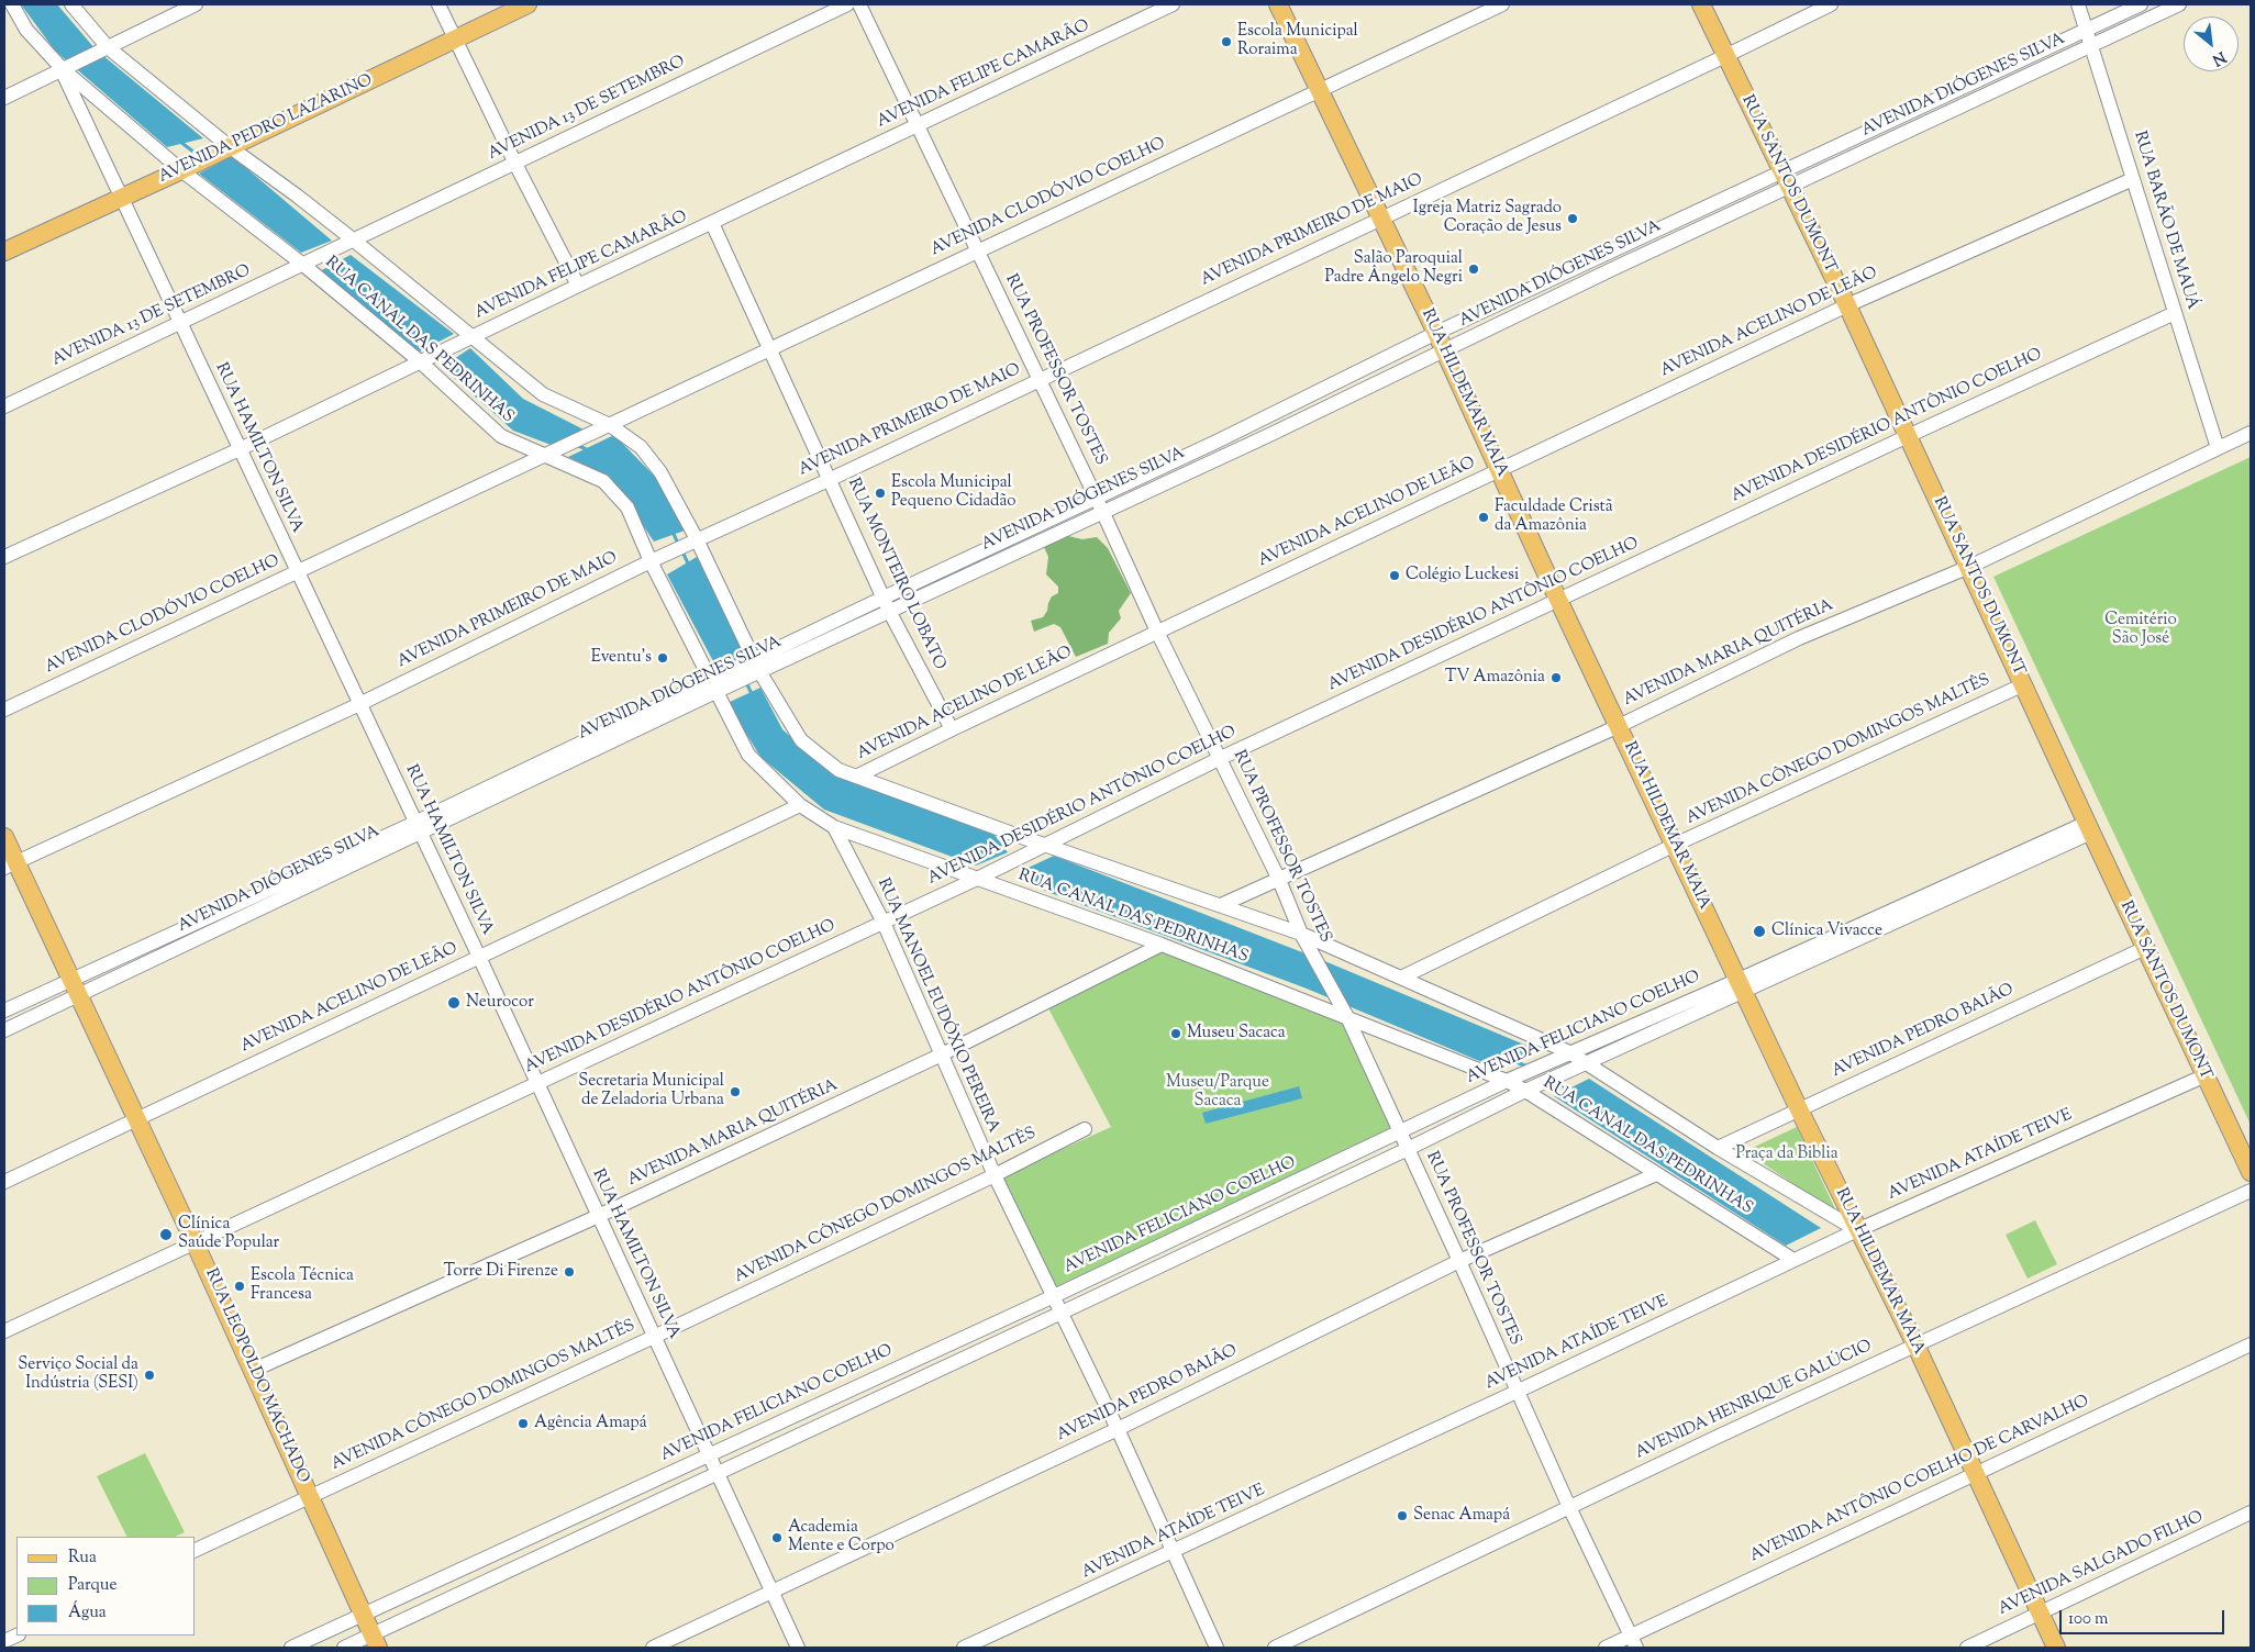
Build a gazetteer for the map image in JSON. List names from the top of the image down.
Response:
{
  "streets": {
    "main road": [
      "AVENIDA PEDRO LAZARINO",
      "RUA SANTOS DUMONT",
      "RUA HILDEMAR MAIA",
      "RUA LEOPOLDO MACHADO"
    ],
    "street": [
      "AVENIDA FELIPE CAMARÃO",
      "AVENIDA DIÓGENES SILVA",
      "AVENIDA 13 DE SETEMBRO",
      "AVENIDA CLODÓVIO COELHO",
      "RUA BARÃO DE MAUÁ",
      "AVENIDA PRIMEIRO DE MAIO",
      "AVENIDA ACELINO DE LEÃO",
      "RUA CANAL DAS PEDRINHAS",
      "RUA PROFESSOR TOSTES",
      "AVENIDA DESIDÉRIO ANTÔNIO COELHO",
      "RUA HAMILTON SILVA",
      "RUA MONTEIRO LOBATO",
      "AVENIDA MARIA QUITÉRIA",
      "AVENIDA CÔNEGO DOMINGOS MALTÊS",
      "RUA MANOEL EUDÓXIO PEREIRA",
      "AVENIDA FELICIANO COELHO",
      "AVENIDA PEDRO BAIÃO",
      "AVENIDA ATAÍDE TEIVE",
      "AVENIDA HENRIQUE GALÚCIO",
      "AVENIDA ANTÔNIO COELHO DE CARVALHO",
      "AVENIDA SALGADO FILHO"
    ]
  },
  "crossings": [
    ["AVENIDA FELIPE CAMARÃO", "RUA CANAL DAS PEDRINHAS"],
    ["AVENIDA FELIPE CAMARÃO", "RUA PROFESSOR TOSTES"],
    ["AVENIDA FELIPE CAMARÃO", "RUA HAMILTON SILVA"],
    ["AVENIDA FELIPE CAMARÃO", "RUA MONTEIRO LOBATO"],
    ["AVENIDA DIÓGENES SILVA", "RUA SANTOS DUMONT"],
    ["AVENIDA DIÓGENES SILVA", "RUA BARÃO DE MAUÁ"],
    ["AVENIDA DIÓGENES SILVA", "RUA CANAL DAS PEDRINHAS"],
    ["AVENIDA DIÓGENES SILVA", "RUA PROFESSOR TOSTES"],
    ["AVENIDA DIÓGENES SILVA", "RUA HILDEMAR MAIA"],
    ["AVENIDA DIÓGENES SILVA", "RUA HAMILTON SILVA"],
    ["AVENIDA DIÓGENES SILVA", "RUA MONTEIRO LOBATO"],
    ["AVENIDA DIÓGENES SILVA", "RUA LEOPOLDO MACHADO"],
    ["AVENIDA 13 DE SETEMBRO", "RUA CANAL DAS PEDRINHAS"],
    ["AVENIDA 13 DE SETEMBRO", "RUA HAMILTON SILVA"],
    ["AVENIDA PEDRO LAZARINO", "RUA CANAL DAS PEDRINHAS"],
    ["AVENIDA PEDRO LAZARINO", "RUA HAMILTON SILVA"],
    ["RUA SANTOS DUMONT", "AVENIDA PRIMEIRO DE MAIO"],
    ["RUA SANTOS DUMONT", "AVENIDA ACELINO DE LEÃO"],
    ["RUA SANTOS DUMONT", "AVENIDA DESIDÉRIO ANTÔNIO COELHO"],
    ["RUA SANTOS DUMONT", "AVENIDA MARIA QUITÉRIA"],
    ["RUA SANTOS DUMONT", "AVENIDA CÔNEGO DOMINGOS MALTÊS"],
    ["RUA SANTOS DUMONT", "AVENIDA FELICIANO COELHO"],
    ["RUA SANTOS DUMONT", "AVENIDA PEDRO BAIÃO"],
    ["RUA SANTOS DUMONT", "AVENIDA ATAÍDE TEIVE"],
    ["AVENIDA CLODÓVIO COELHO", "RUA CANAL DAS PEDRINHAS"],
    ["AVENIDA CLODÓVIO COELHO", "RUA PROFESSOR TOSTES"],
    ["AVENIDA CLODÓVIO COELHO", "RUA HILDEMAR MAIA"],
    ["AVENIDA CLODÓVIO COELHO", "RUA HAMILTON SILVA"],
    ["AVENIDA CLODÓVIO COELHO", "RUA MONTEIRO LOBATO"],
    ["RUA BARÃO DE MAUÁ", "AVENIDA ACELINO DE LEÃO"],
    ["RUA BARÃO DE MAUÁ", "AVENIDA DESIDÉRIO ANTÔNIO COELHO"],
    ["RUA BARÃO DE MAUÁ", "AVENIDA MARIA QUITÉRIA"],
    ["AVENIDA PRIMEIRO DE MAIO", "RUA CANAL DAS PEDRINHAS"],
    ["AVENIDA PRIMEIRO DE MAIO", "RUA PROFESSOR TOSTES"],
    ["AVENIDA PRIMEIRO DE MAIO", "RUA HILDEMAR MAIA"],
    ["AVENIDA PRIMEIRO DE MAIO", "RUA HAMILTON SILVA"],
    ["AVENIDA PRIMEIRO DE MAIO", "RUA MONTEIRO LOBATO"],
    ["AVENIDA PRIMEIRO DE MAIO", "RUA LEOPOLDO MACHADO"],
    ["AVENIDA ACELINO DE LEÃO", "RUA CANAL DAS PEDRINHAS"],
    ["AVENIDA ACELINO DE LEÃO", "RUA PROFESSOR TOSTES"],
    ["AVENIDA ACELINO DE LEÃO", "RUA HILDEMAR MAIA"],
    ["AVENIDA ACELINO DE LEÃO", "RUA HAMILTON SILVA"],
    ["AVENIDA ACELINO DE LEÃO", "RUA MONTEIRO LOBATO"],
    ["AVENIDA ACELINO DE LEÃO", "RUA LEOPOLDO MACHADO"],
    ["RUA CANAL DAS PEDRINHAS", "RUA PROFESSOR TOSTES"],
    ["RUA CANAL DAS PEDRINHAS", "RUA HILDEMAR MAIA"],
    ["RUA CANAL DAS PEDRINHAS", "AVENIDA DESIDÉRIO ANTÔNIO COELHO"],
    ["RUA CANAL DAS PEDRINHAS", "RUA HAMILTON SILVA"],
    ["RUA CANAL DAS PEDRINHAS", "AVENIDA MARIA QUITÉRIA"],
    ["RUA CANAL DAS PEDRINHAS", "AVENIDA CÔNEGO DOMINGOS MALTÊS"],
    ["RUA CANAL DAS PEDRINHAS", "RUA MANOEL EUDÓXIO PEREIRA"],
    ["RUA CANAL DAS PEDRINHAS", "AVENIDA FELICIANO COELHO"],
    ["RUA CANAL DAS PEDRINHAS", "AVENIDA PEDRO BAIÃO"],
    ["RUA CANAL DAS PEDRINHAS", "AVENIDA ATAÍDE TEIVE"],
    ["RUA PROFESSOR TOSTES", "AVENIDA DESIDÉRIO ANTÔNIO COELHO"],
    ["RUA PROFESSOR TOSTES", "AVENIDA MARIA QUITÉRIA"],
    ["RUA PROFESSOR TOSTES", "AVENIDA FELICIANO COELHO"],
    ["RUA PROFESSOR TOSTES", "AVENIDA PEDRO BAIÃO"],
    ["RUA PROFESSOR TOSTES", "AVENIDA ATAÍDE TEIVE"],
    ["RUA PROFESSOR TOSTES", "AVENIDA HENRIQUE GALÚCIO"],
    ["RUA PROFESSOR TOSTES", "AVENIDA ANTÔNIO COELHO DE CARVALHO"],
    ["RUA HILDEMAR MAIA", "AVENIDA DESIDÉRIO ANTÔNIO COELHO"],
    ["RUA HILDEMAR MAIA", "AVENIDA MARIA QUITÉRIA"],
    ["RUA HILDEMAR MAIA", "AVENIDA CÔNEGO DOMINGOS MALTÊS"],
    ["RUA HILDEMAR MAIA", "AVENIDA FELICIANO COELHO"],
    ["RUA HILDEMAR MAIA", "AVENIDA PEDRO BAIÃO"],
    ["RUA HILDEMAR MAIA", "AVENIDA ATAÍDE TEIVE"],
    ["RUA HILDEMAR MAIA", "AVENIDA HENRIQUE GALÚCIO"],
    ["RUA HILDEMAR MAIA", "AVENIDA ANTÔNIO COELHO DE CARVALHO"],
    ["RUA HILDEMAR MAIA", "AVENIDA SALGADO FILHO"],
    ["AVENIDA DESIDÉRIO ANTÔNIO COELHO", "RUA HAMILTON SILVA"],
    ["AVENIDA DESIDÉRIO ANTÔNIO COELHO", "RUA MANOEL EUDÓXIO PEREIRA"],
    ["AVENIDA DESIDÉRIO ANTÔNIO COELHO", "RUA LEOPOLDO MACHADO"],
    ["RUA HAMILTON SILVA", "AVENIDA MARIA QUITÉRIA"],
    ["RUA HAMILTON SILVA", "AVENIDA CÔNEGO DOMINGOS MALTÊS"],
    ["RUA HAMILTON SILVA", "AVENIDA FELICIANO COELHO"],
    ["RUA HAMILTON SILVA", "AVENIDA PEDRO BAIÃO"],
    ["AVENIDA MARIA QUITÉRIA", "RUA MANOEL EUDÓXIO PEREIRA"],
    ["AVENIDA MARIA QUITÉRIA", "RUA LEOPOLDO MACHADO"],
    ["AVENIDA CÔNEGO DOMINGOS MALTÊS", "RUA MANOEL EUDÓXIO PEREIRA"],
    ["AVENIDA CÔNEGO DOMINGOS MALTÊS", "RUA LEOPOLDO MACHADO"],
    ["RUA MANOEL EUDÓXIO PEREIRA", "AVENIDA FELICIANO COELHO"],
    ["RUA MANOEL EUDÓXIO PEREIRA", "AVENIDA PEDRO BAIÃO"],
    ["RUA MANOEL EUDÓXIO PEREIRA", "AVENIDA ATAÍDE TEIVE"],
    ["AVENIDA FELICIANO COELHO", "RUA LEOPOLDO MACHADO"]
  ],
  "parks": ["Cemitério São José", "Museu/Parque Sacaca", "Praça da Biblia"],
  "places": [
    "Escola Municipal Roraima",
    "Igreja Matriz Sagrado Coração de Jesus",
    "Salão Paroquial Padre Ângelo Negri",
    "Escola Municipal Pequeno Cidadão",
    "Faculdade Cristã da Amazônia",
    "Colégio Luckesi",
    "Eventu's",
    "TV Amazônia",
    "Clínica Vivacce",
    "Neurocor",
    "Museu Sacaca",
    "Secretaria Municipal de Zeladoria Urbana",
    "Clínica Saúde Popular",
    "Torre Di Firenze",
    "Escola Técnica Francesa",
    "Serviço Social da Indústria (SESI)",
    "Agência Amapá",
    "Senac Amapá",
    "Academia Mente e Corpo"
  ],
  "legend": ["Rua", "Parque", "Água"],
  "scale_bar": "100 m",
  "north": "bottom right"
}
